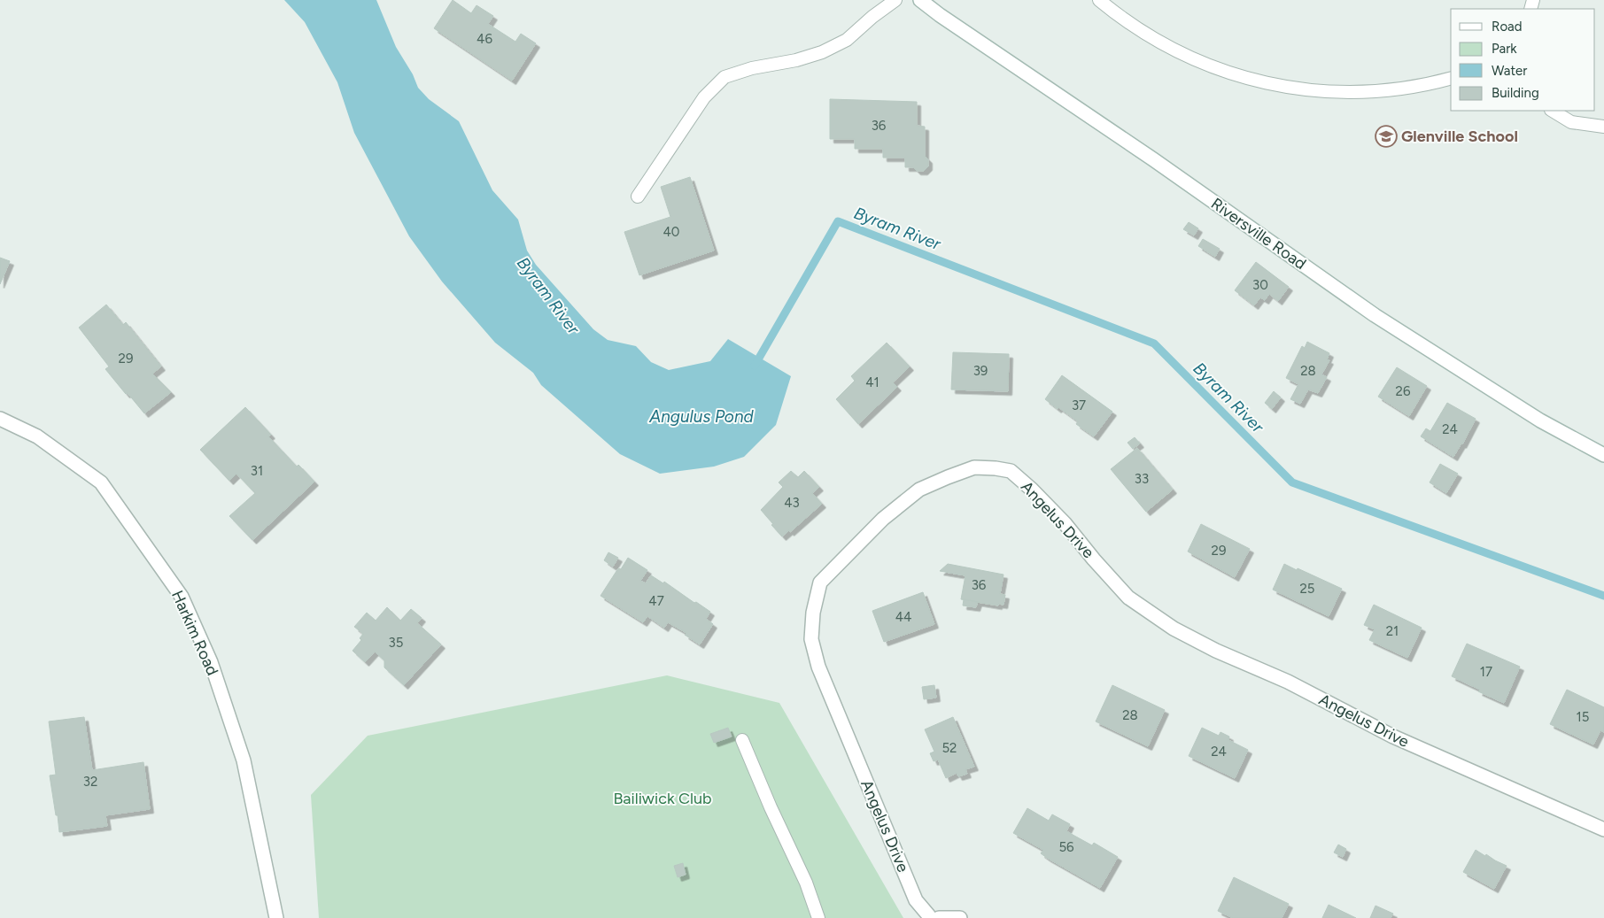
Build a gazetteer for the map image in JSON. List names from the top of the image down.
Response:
{
  "streets": {
    "street": ["Riversville Road", "Angelus Drive", "Harkim Road"]
  },
  "water": ["Byram River", "Angulus Pond"],
  "parks": ["Bailiwick Club"],
  "places": {
    "school or university": ["Glenville School"]
  },
  "house_numbers": [
    "46",
    "36",
    "40",
    "30",
    "29",
    "39",
    "28",
    "41",
    "26",
    "37",
    "24",
    "31",
    "33",
    "43",
    "29",
    "36",
    "25",
    "47",
    "44",
    "21",
    "35",
    "17",
    "28",
    "15",
    "52",
    "24",
    "32",
    "56"
  ],
  "legend": [
    "Road",
    "Park",
    "Water",
    "Building"
  ]
}
